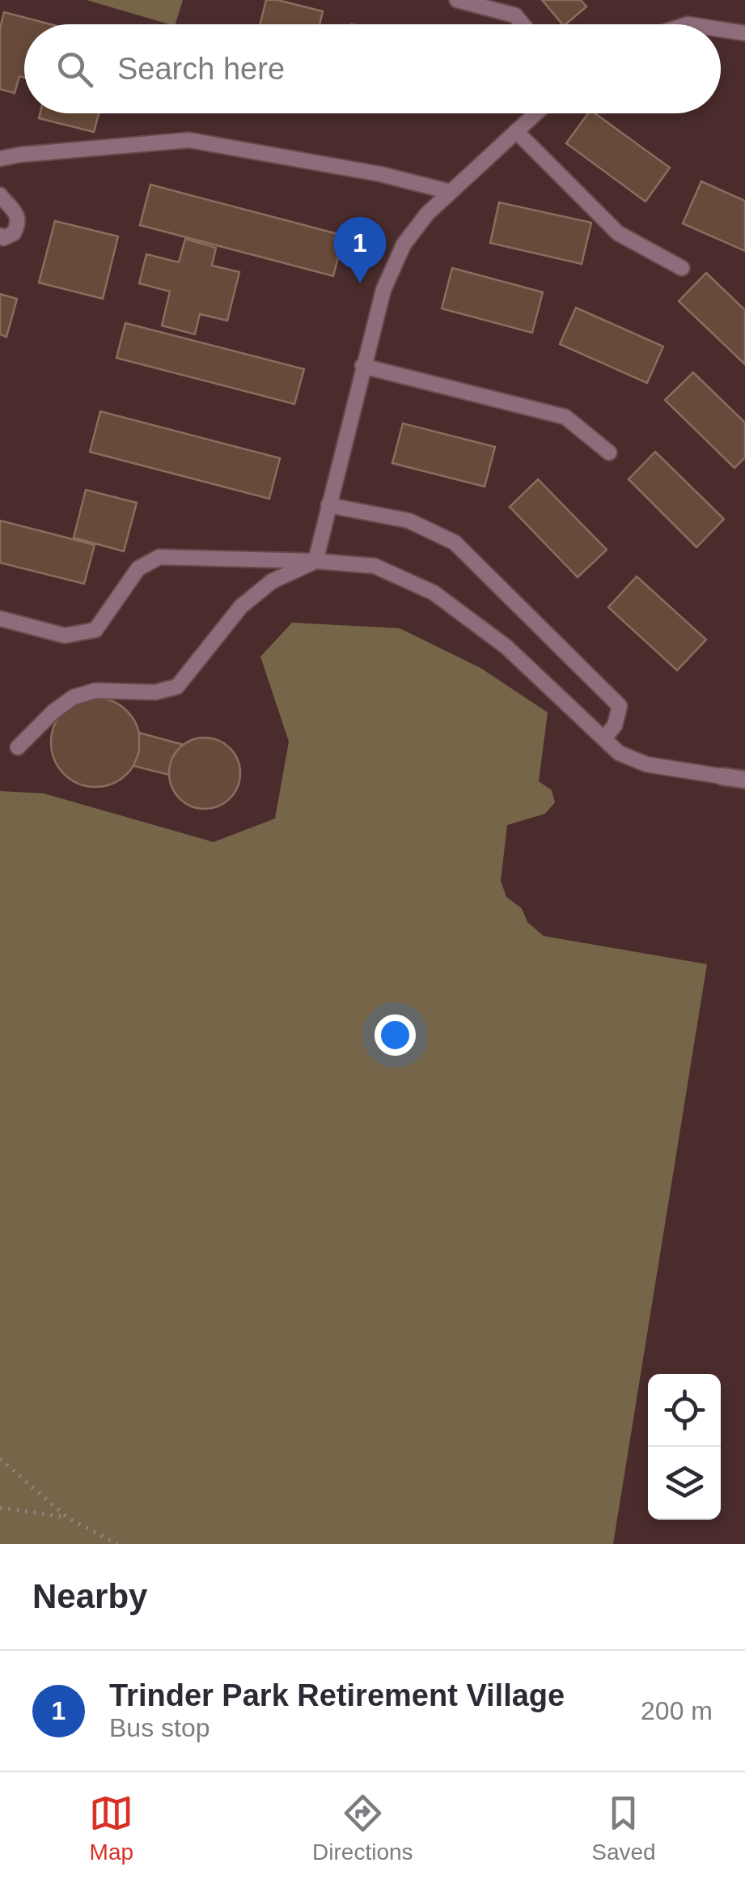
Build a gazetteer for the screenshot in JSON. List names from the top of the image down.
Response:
{
  "page": {
    "search": "Search here",
    "pins": "1",
    "heading": "Nearby",
    "list": [
      {
        "mark": "1",
        "name": "Trinder Park Retirement Village",
        "note": "Bus stop",
        "value": "200 m"
      }
    ],
    "nav": ["Map", "Directions", "Saved"]
  }
}
